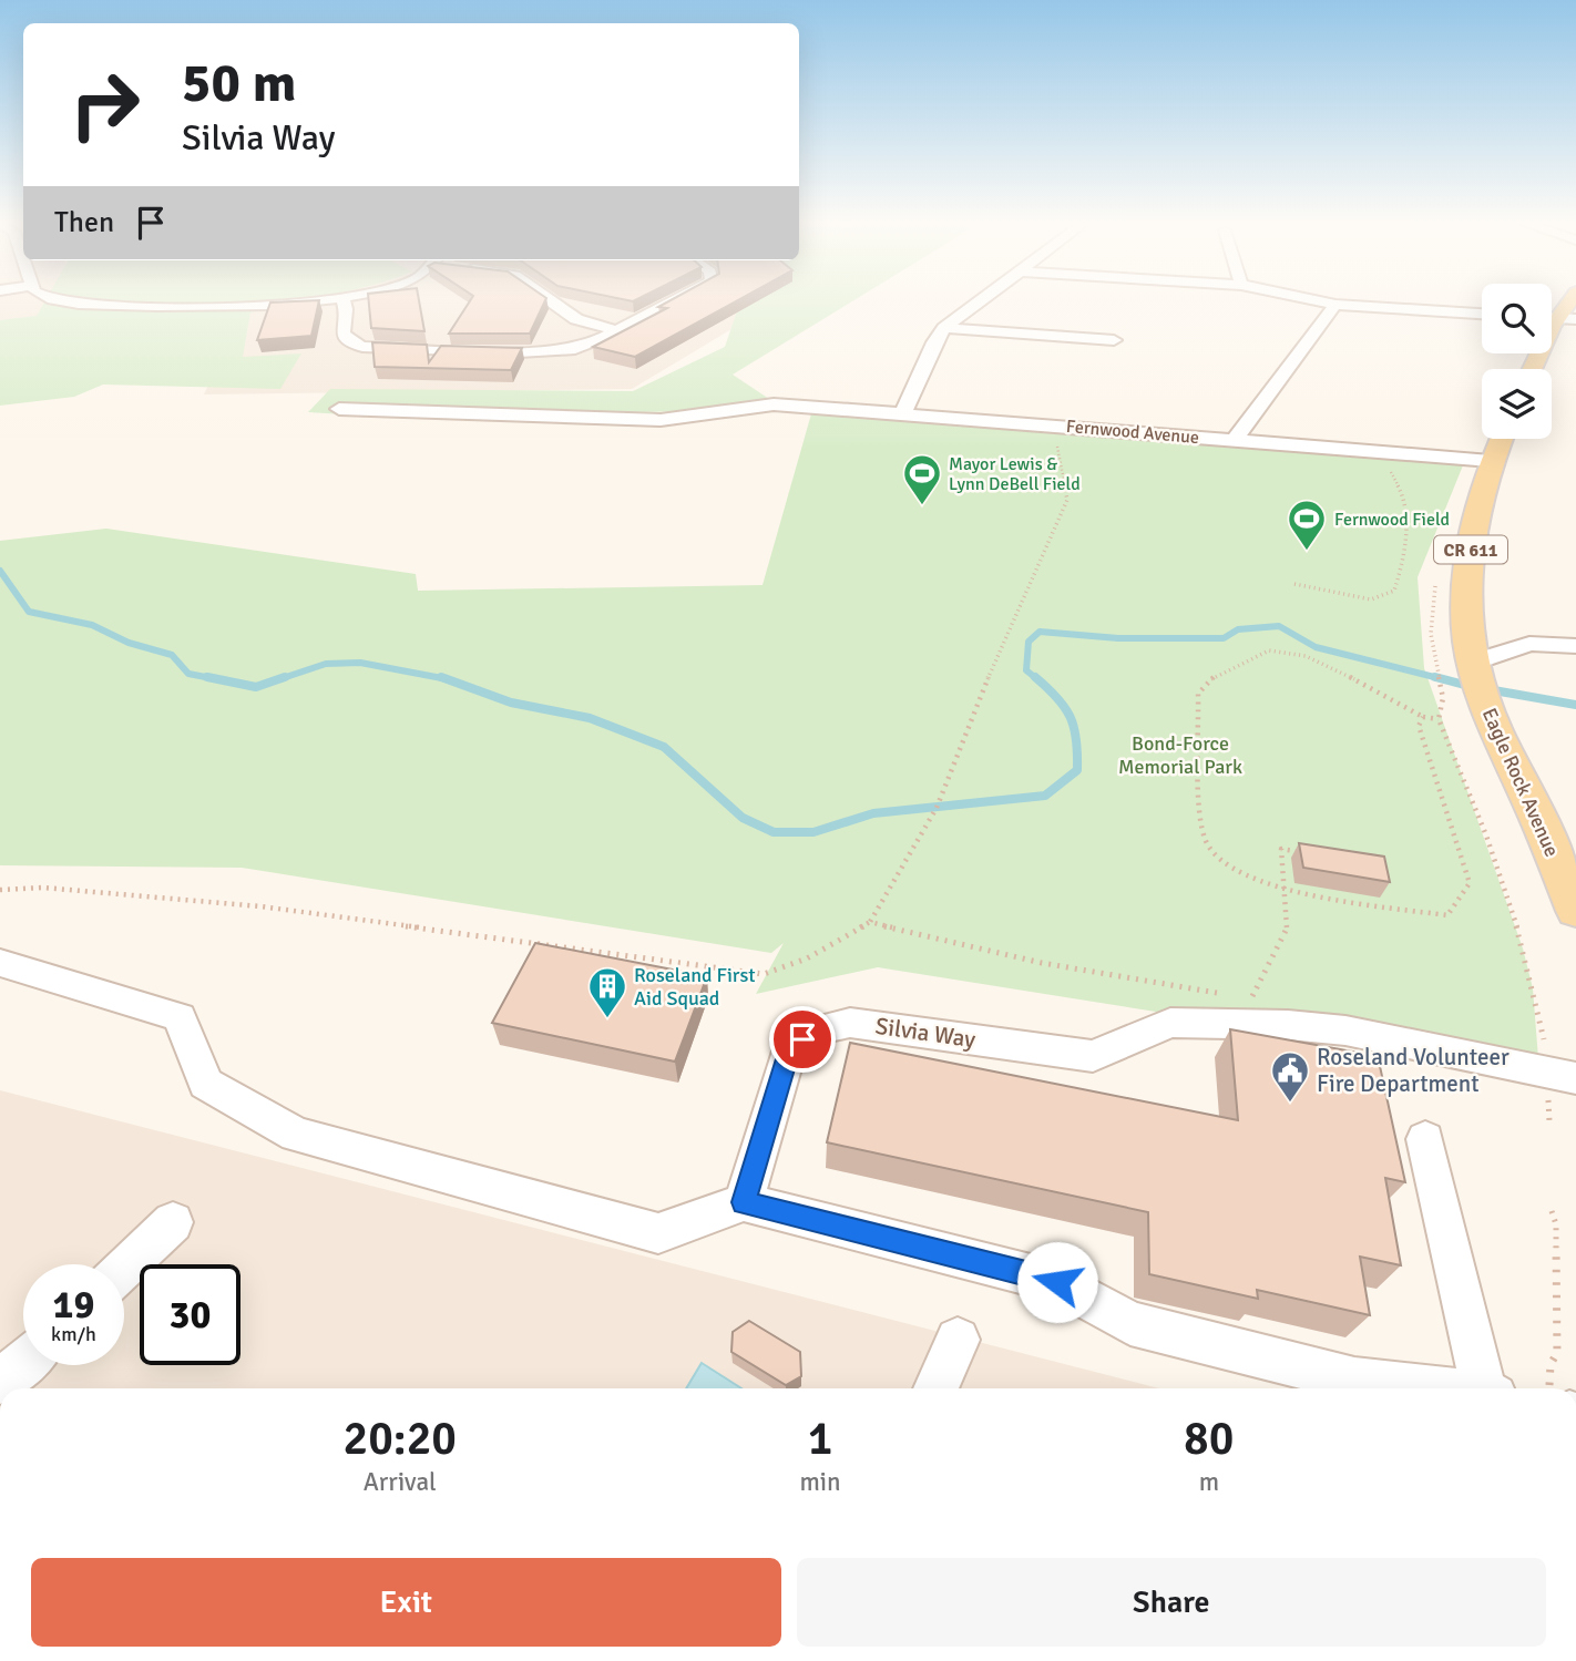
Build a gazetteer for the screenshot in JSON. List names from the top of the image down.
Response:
{
  "streets": {
    "main road": ["CR 611", "Eagle Rock Avenue"],
    "street": ["Fernwood Avenue", "Silvia Way"]
  },
  "crossings": [
    ["Fernwood Avenue", "Eagle Rock Avenue"]
  ],
  "parks": ["Bond-Force Memorial Park"],
  "places": {
    "sports": ["Mayor Lewis & Lynn DeBell Field", "Fernwood Field"],
    "building": ["Roseland First Aid Squad"],
    "public building": ["Roseland Volunteer Fire Department"]
  },
  "page": {
    "turn": ["50 m", "Silvia Way"],
    "then": "Then",
    "speed": "19 km/h",
    "limit": "30",
    "eta": [
      "20:20",
      "Arrival",
      "1",
      "min",
      "80",
      "m"
    ],
    "buttons": ["Exit", "Share"]
  }
}
